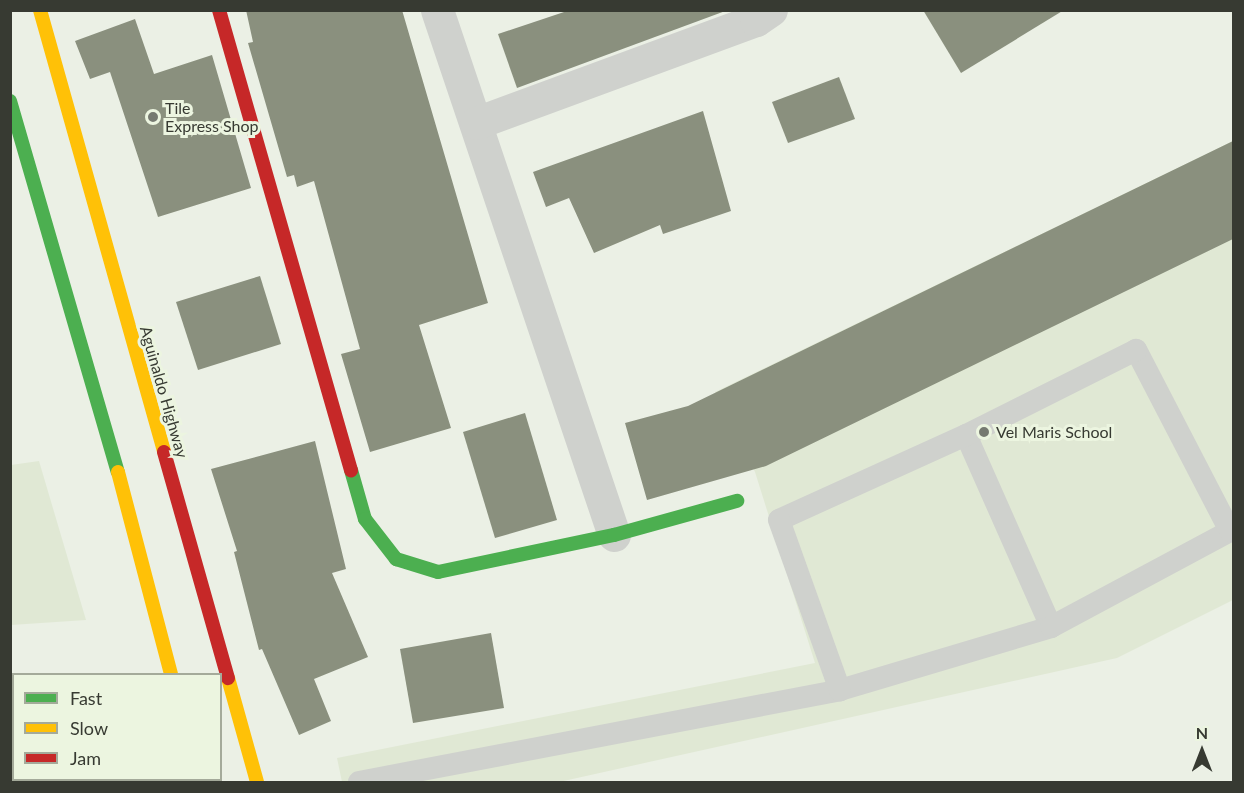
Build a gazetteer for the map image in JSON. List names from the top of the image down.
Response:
{
  "streets": {
    "main road": ["Aguinaldo Highway"]
  },
  "places": ["Tile Express Shop", "Vel Maris School"],
  "legend": ["Fast", "Slow", "Jam"],
  "north": "top"
}
